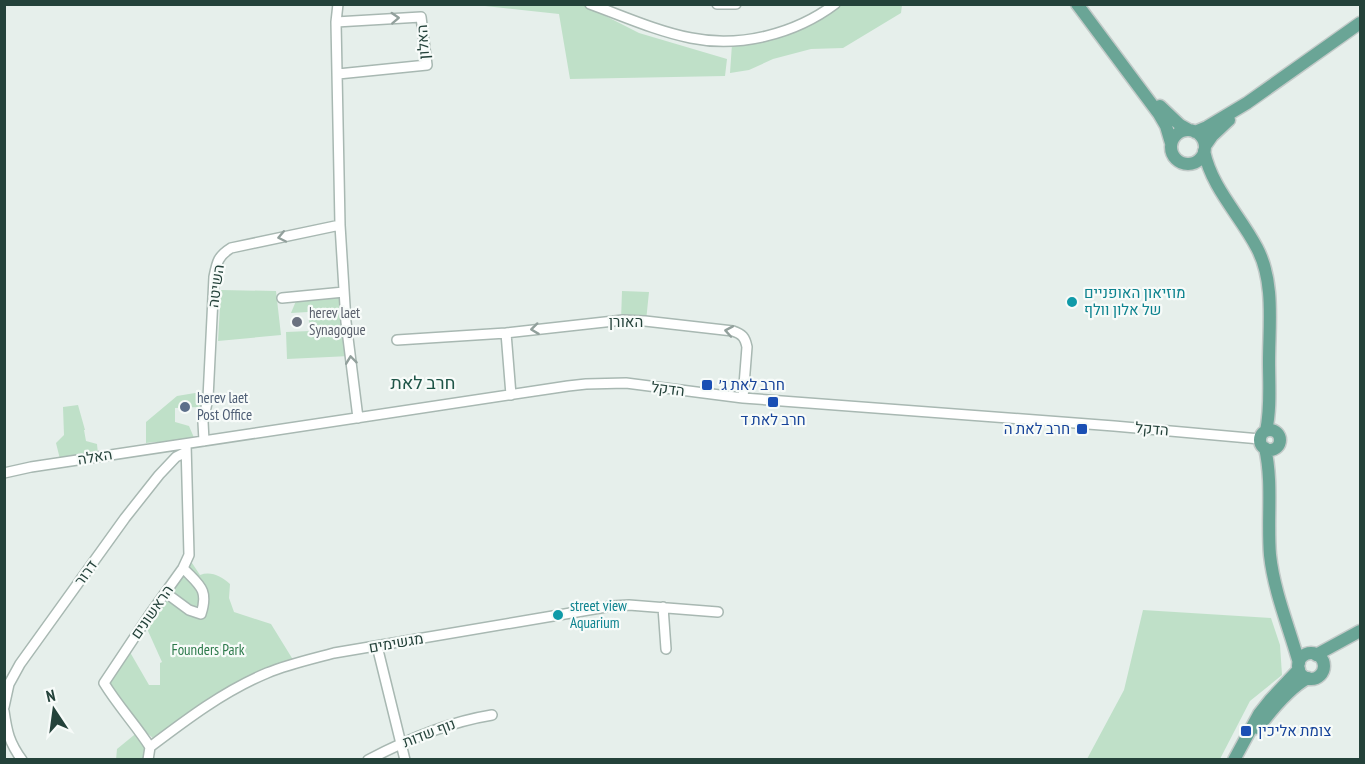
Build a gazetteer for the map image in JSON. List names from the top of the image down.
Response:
{
  "streets": {
    "street": [
      "האלון",
      "השיטה",
      "האורן",
      "הדקל",
      "האלה",
      "דרור",
      "הראשונים",
      "מגשימים",
      "נוף שדות"
    ]
  },
  "crossings": [
    ["השיטה", "הדקל"],
    ["האורן", "הדקל"],
    ["הדקל", "האלה"],
    ["הדקל", "דרור"],
    ["הדקל", "הראשונים"],
    ["האלה", "דרור"],
    ["האלה", "הראשונים"],
    ["דרור", "הראשונים"],
    ["הראשונים", "מגשימים"]
  ],
  "one_way": ["השיטה", "האורן"],
  "districts": ["חרב לאת"],
  "parks": ["Founders Park"],
  "places": {
    "other": [
      "מוזיאון האופניים של אלון וולף",
      "herev laet Synagogue",
      "herev laet Post Office",
      "street view Aquarium"
    ],
    "transit": [
      "חרב לאת ג׳",
      "חרב לאת ד",
      "חרב לאת ה",
      "צומת אליכין"
    ]
  },
  "north": "top"
}
